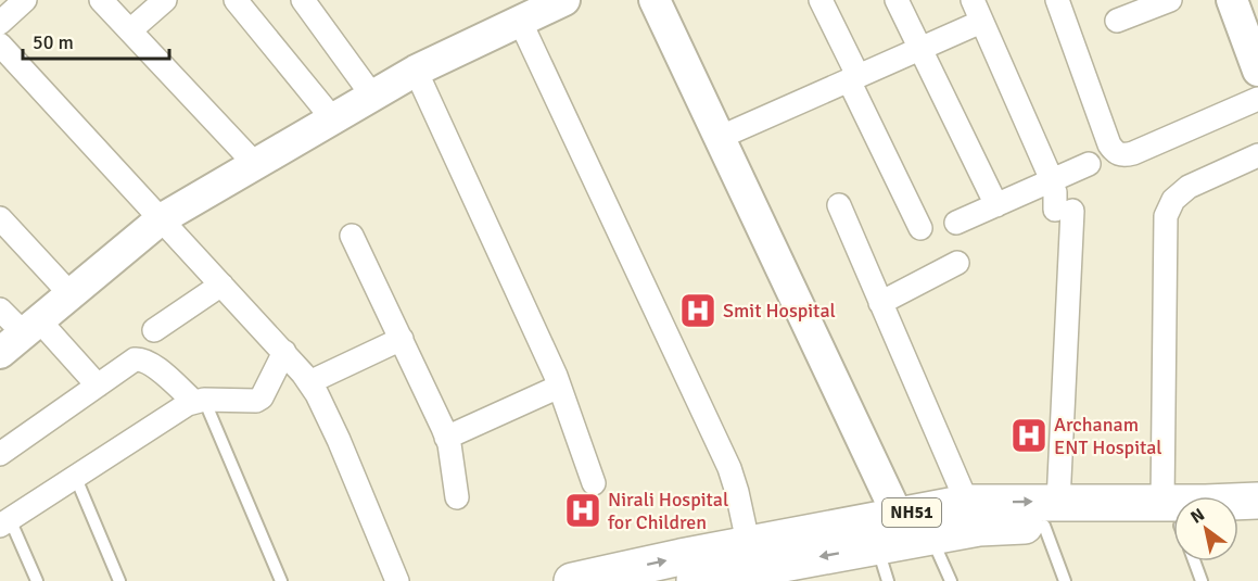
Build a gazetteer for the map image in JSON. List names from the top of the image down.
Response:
{
  "streets": {
    "highway": ["NH51"]
  },
  "places": {
    "hospital": ["Smit Hospital", "Archanam ENT Hospital", "Nirali Hospital for Children"]
  },
  "scale_bar": "50 m",
  "north": "top left"
}
